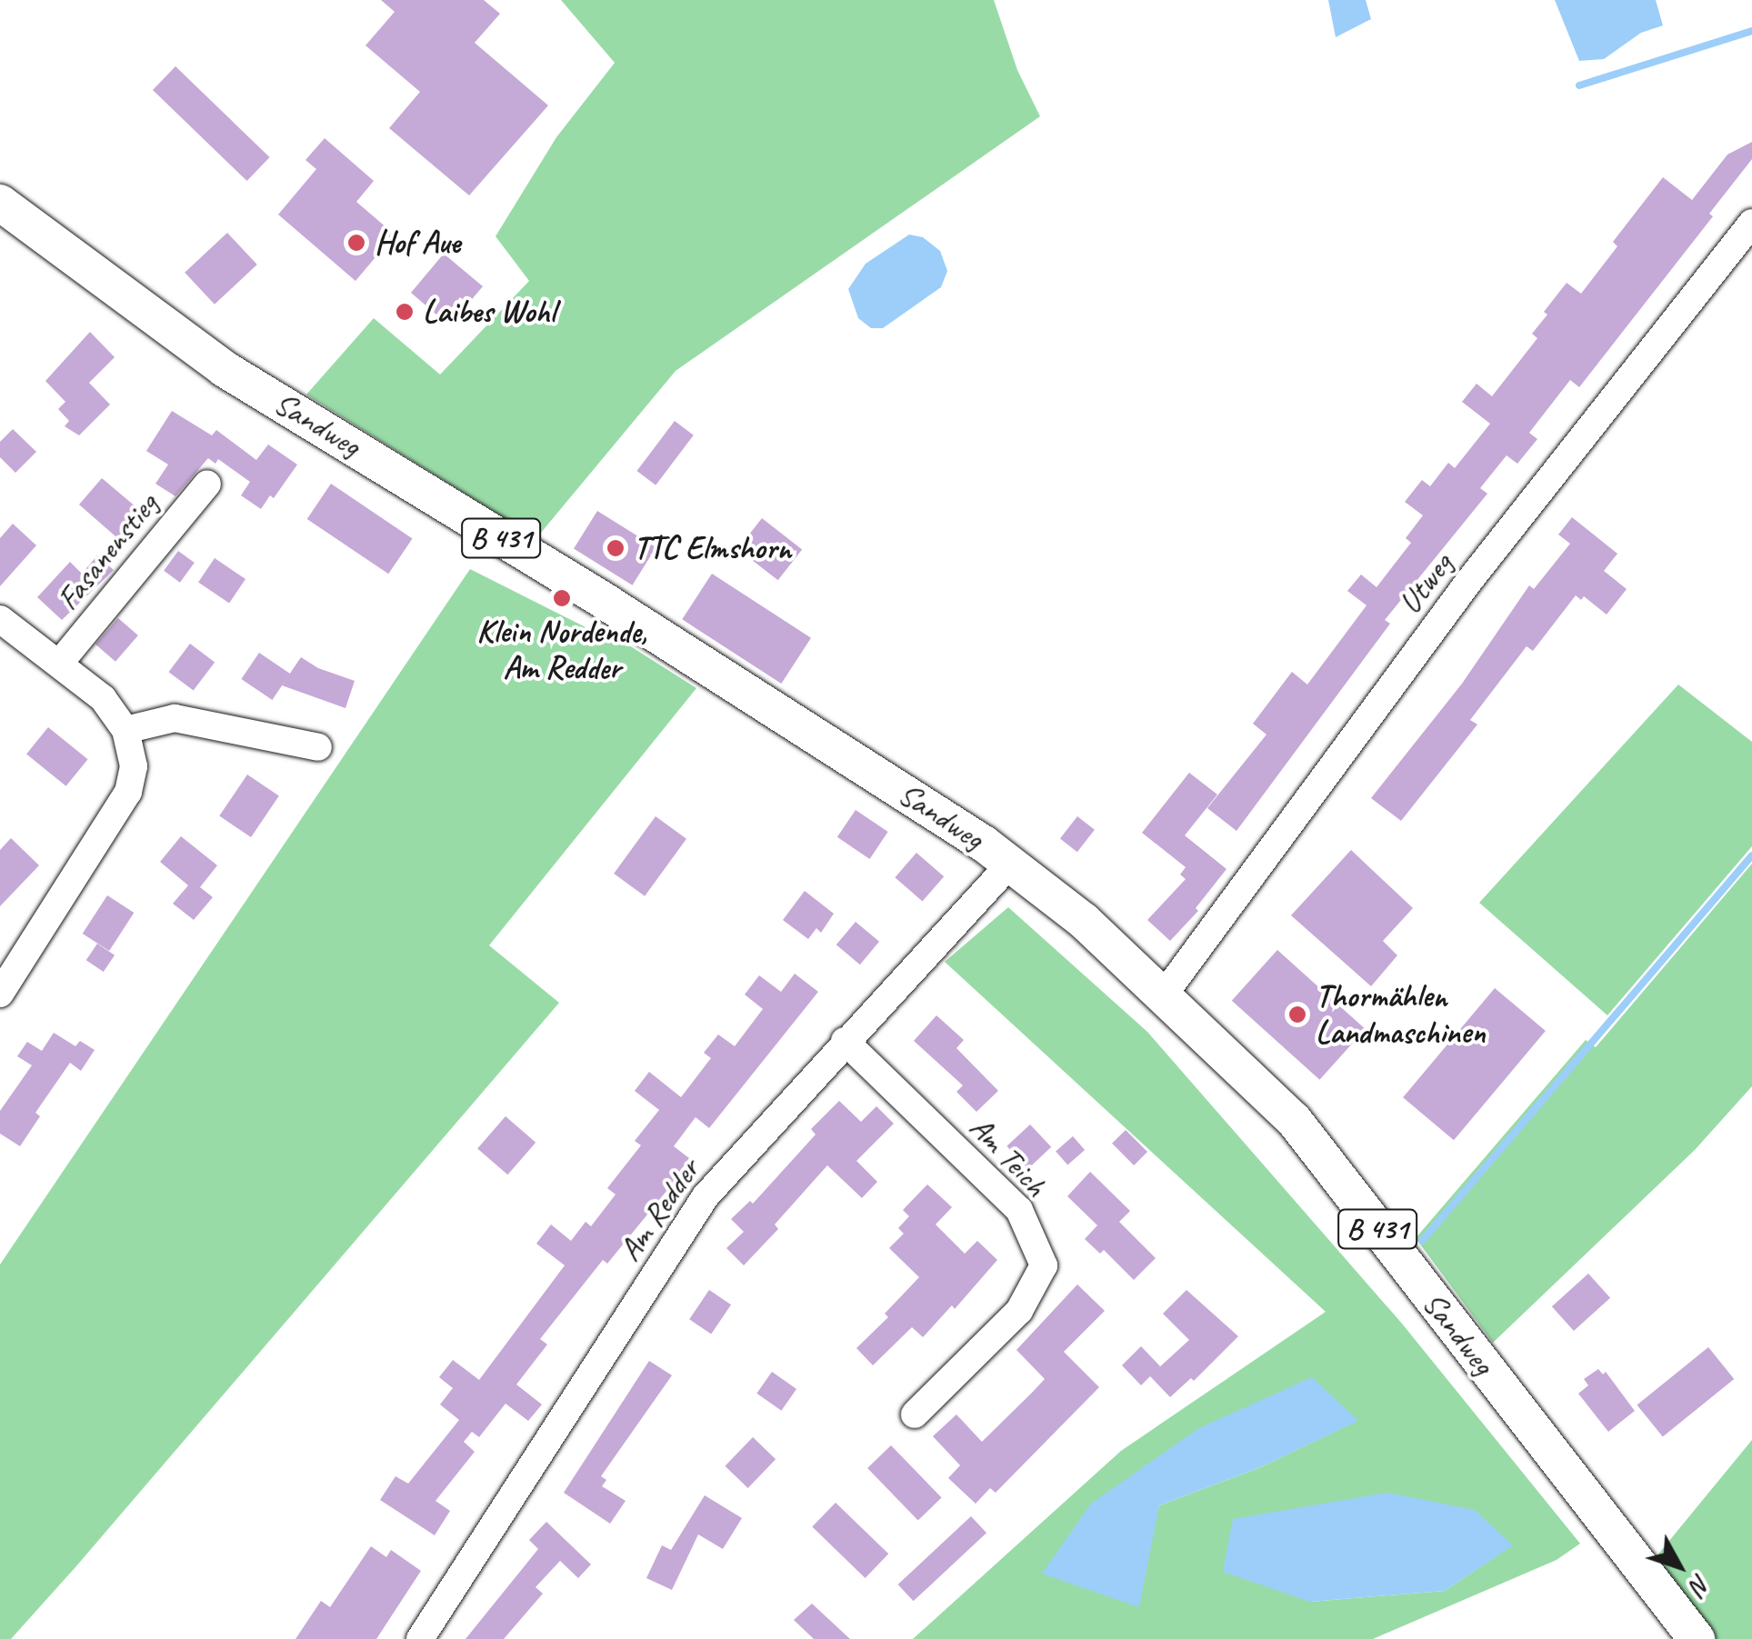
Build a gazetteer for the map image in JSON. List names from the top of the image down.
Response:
{
  "streets": {
    "main road": ["Sandweg", "B 431"],
    "street": [
      "Fasanenstieg",
      "Utweg",
      "Am Teich",
      "Am Redder"
    ]
  },
  "crossings": [
    ["Sandweg", "Utweg"],
    ["Sandweg", "Am Redder"],
    ["Am Teich", "Am Redder"]
  ],
  "places": [
    "Hof Aue",
    "Laibes Wohl",
    "TTC Elmshorn",
    "Klein Nordende, Am Redder",
    "Thormählen Landmaschinen"
  ],
  "north": "bottom right"
}
